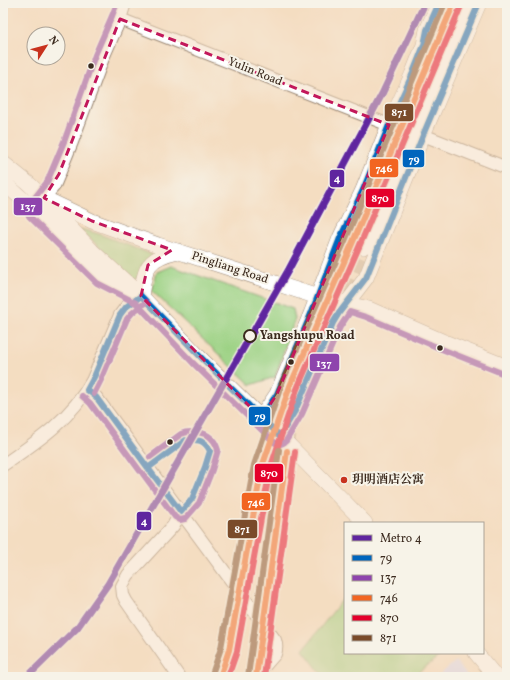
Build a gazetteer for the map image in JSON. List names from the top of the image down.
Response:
{
  "streets": {
    "main road": ["Pingliang Road"],
    "street": ["Yulin Road"]
  },
  "places": ["Yangshupu Road", "玥明酒店公寓"],
  "lines": [
    "metro line 4",
    "transit line 79",
    "transit line 137",
    "transit line 746",
    "transit line 871",
    "transit line 870"
  ],
  "legend": [
    "Metro 4",
    "79",
    "137",
    "746",
    "870",
    "871"
  ],
  "north": "top right"
}
